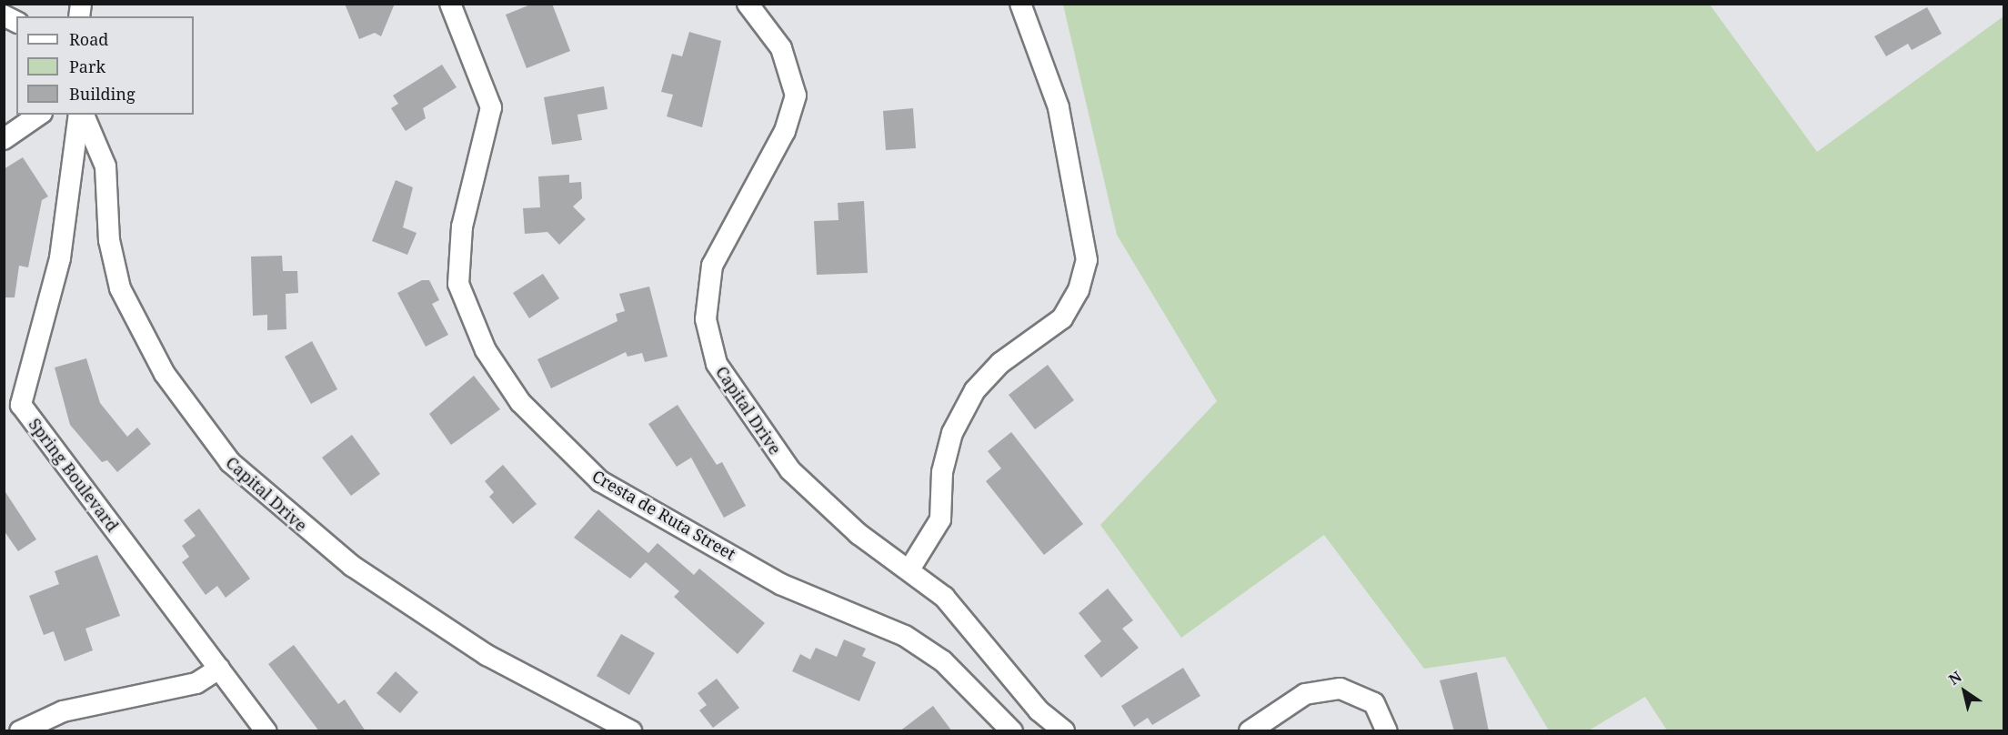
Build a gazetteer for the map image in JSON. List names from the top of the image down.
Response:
{
  "streets": {
    "street": ["Capital Drive", "Spring Boulevard", "Cresta de Ruta Street"]
  },
  "legend": ["Road", "Park", "Building"],
  "north": "top left"
}
